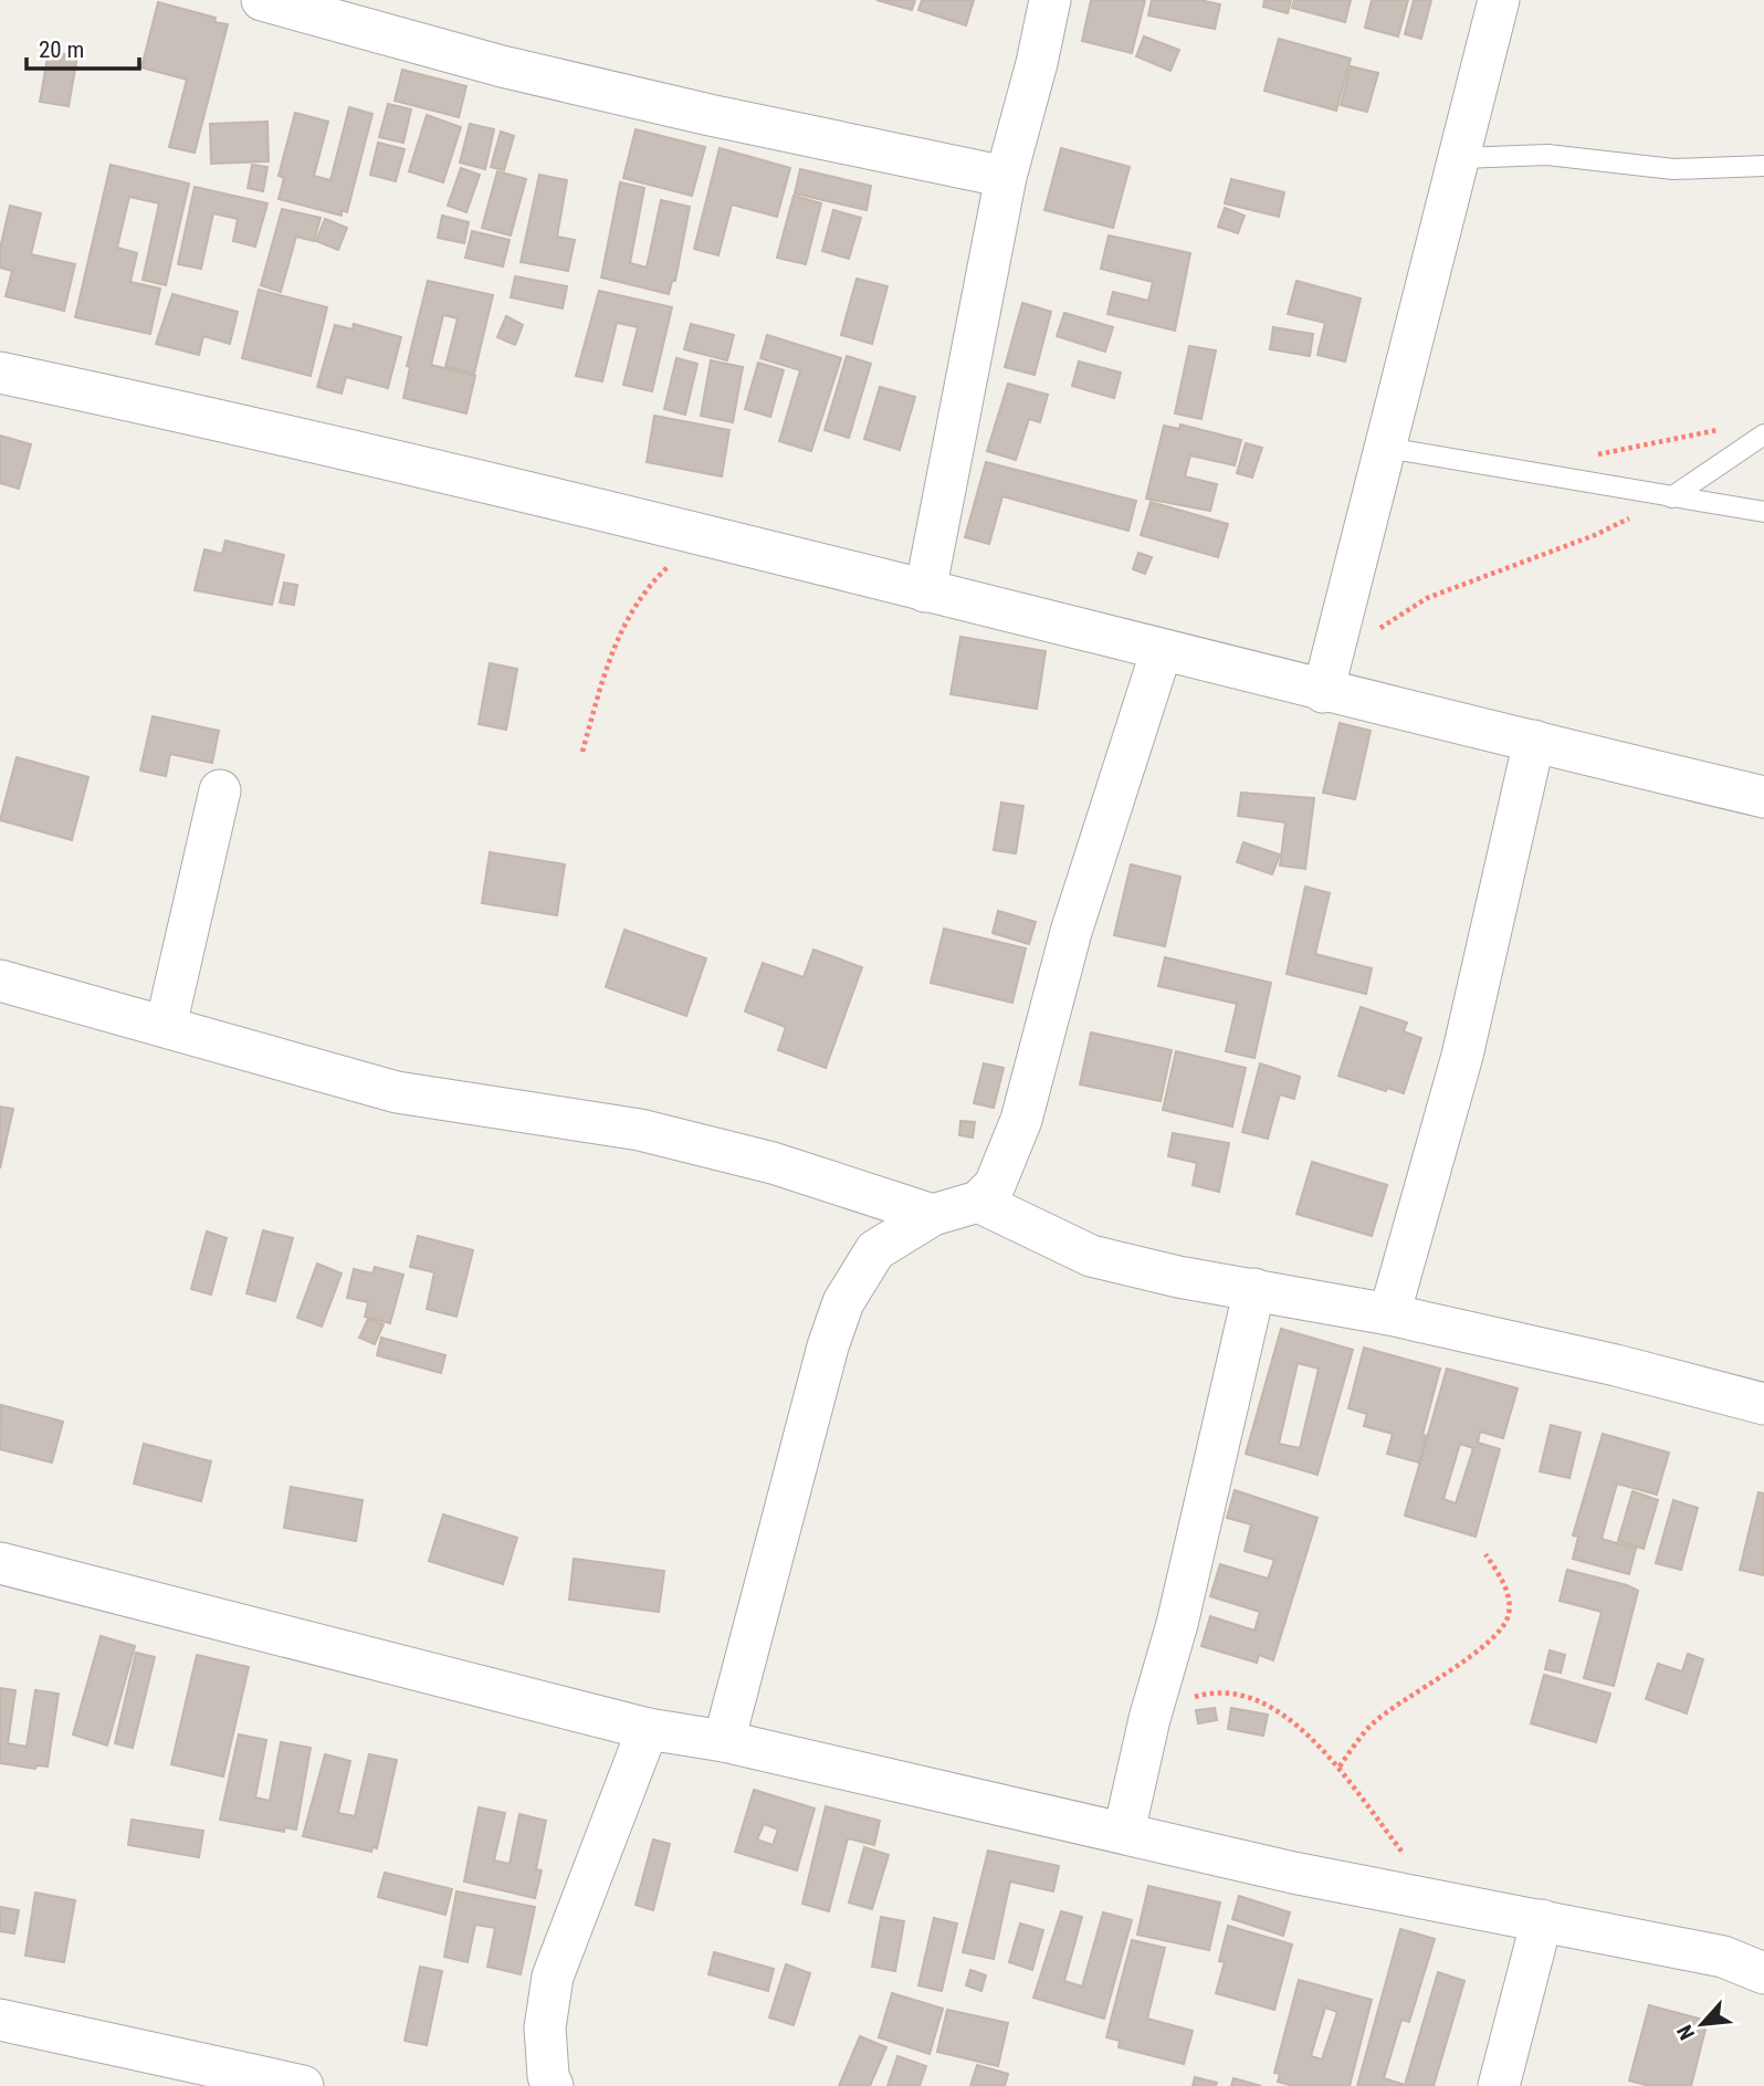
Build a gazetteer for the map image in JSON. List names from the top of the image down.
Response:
{
  "scale_bar": "20 m",
  "north": "bottom left"
}
